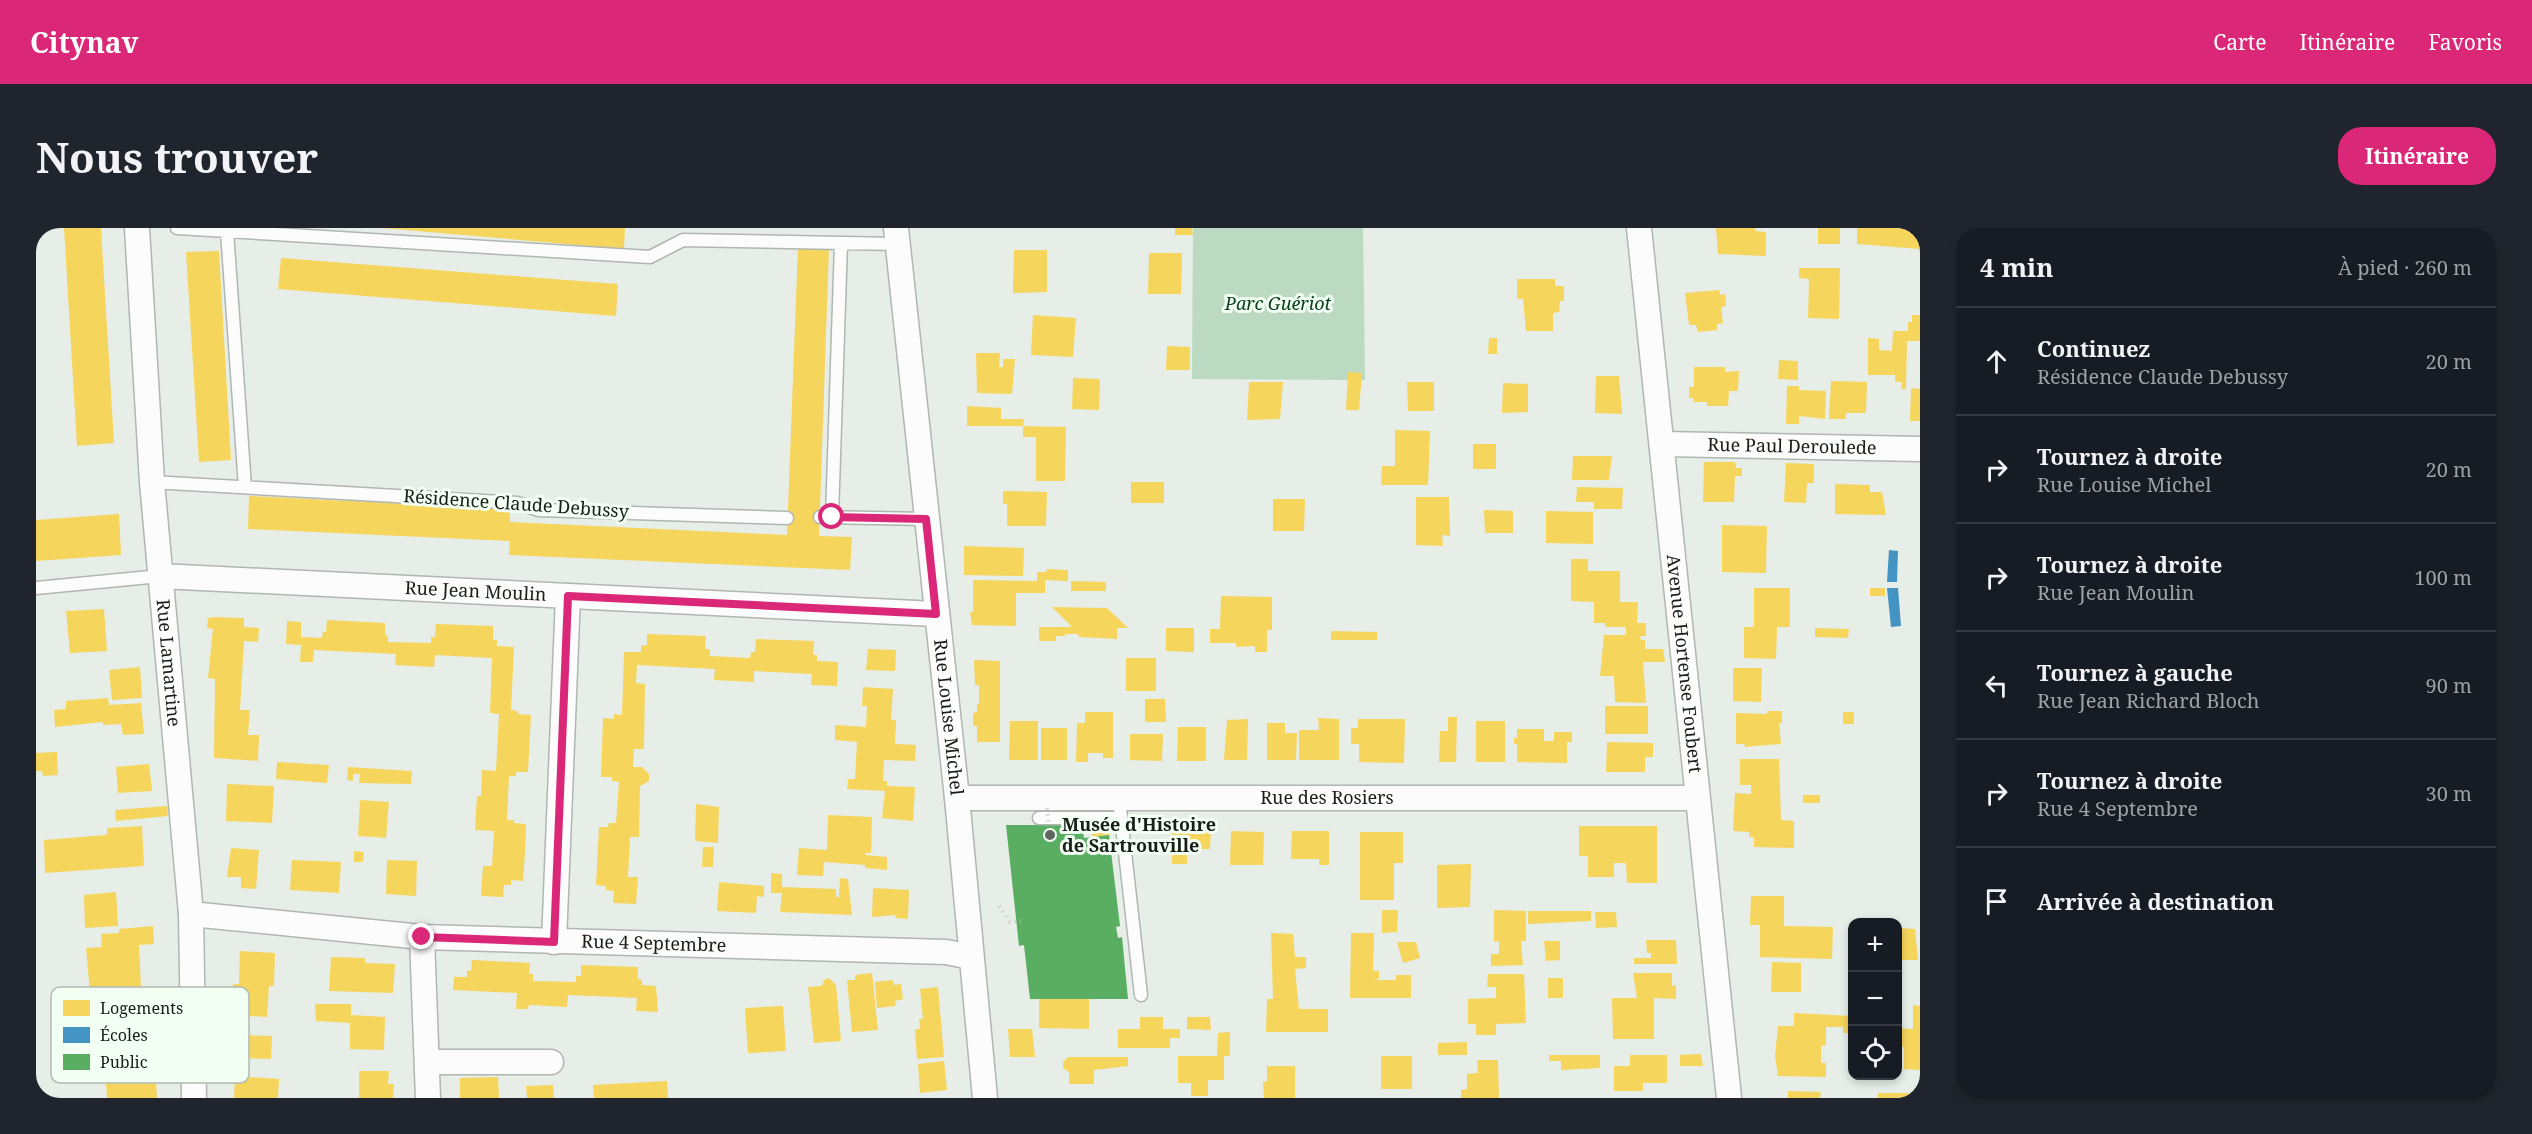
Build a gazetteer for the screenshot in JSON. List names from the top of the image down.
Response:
{
  "streets": {
    "street": [
      "Rue Paul Deroulede",
      "Rue Jean Moulin",
      "Rue Lamartine",
      "Avenue Hortense Foubert",
      "Rue Louise Michel",
      "Rue des Rosiers",
      "Rue 4 Septembre"
    ],
    "lane": ["Résidence Claude Debussy"]
  },
  "crossings": [
    ["Rue Paul Deroulede", "Avenue Hortense Foubert"],
    ["Résidence Claude Debussy", "Rue Lamartine"],
    ["Rue Jean Moulin", "Rue Lamartine"],
    ["Rue Jean Moulin", "Rue Louise Michel"],
    ["Rue Lamartine", "Rue 4 Septembre"],
    ["Avenue Hortense Foubert", "Rue des Rosiers"],
    ["Rue Louise Michel", "Rue des Rosiers"],
    ["Rue Louise Michel", "Rue 4 Septembre"]
  ],
  "parks": ["Parc Guériot"],
  "places": ["Musée d'Histoire de Sartrouville"],
  "legend": ["Logements", "Écoles", "Public"],
  "page": {
    "header": "Citynav",
    "nav": ["Carte", "Itinéraire", "Favoris"],
    "buttons": "Itinéraire",
    "title": "Nous trouver",
    "heading": ["4 min", "À pied · 260 m"],
    "list": [
      ["Continuez", "Résidence Claude Debussy", "20 m"],
      ["Tournez à droite", "Rue Louise Michel", "20 m"],
      ["Tournez à droite", "Rue Jean Moulin", "100 m"],
      ["Tournez à gauche", "Rue Jean Richard Bloch", "90 m"],
      ["Tournez à droite", "Rue 4 Septembre", "30 m"],
      "Arrivée à destination"
    ],
    "map_buttons": ["+", "−"]
  }
}
